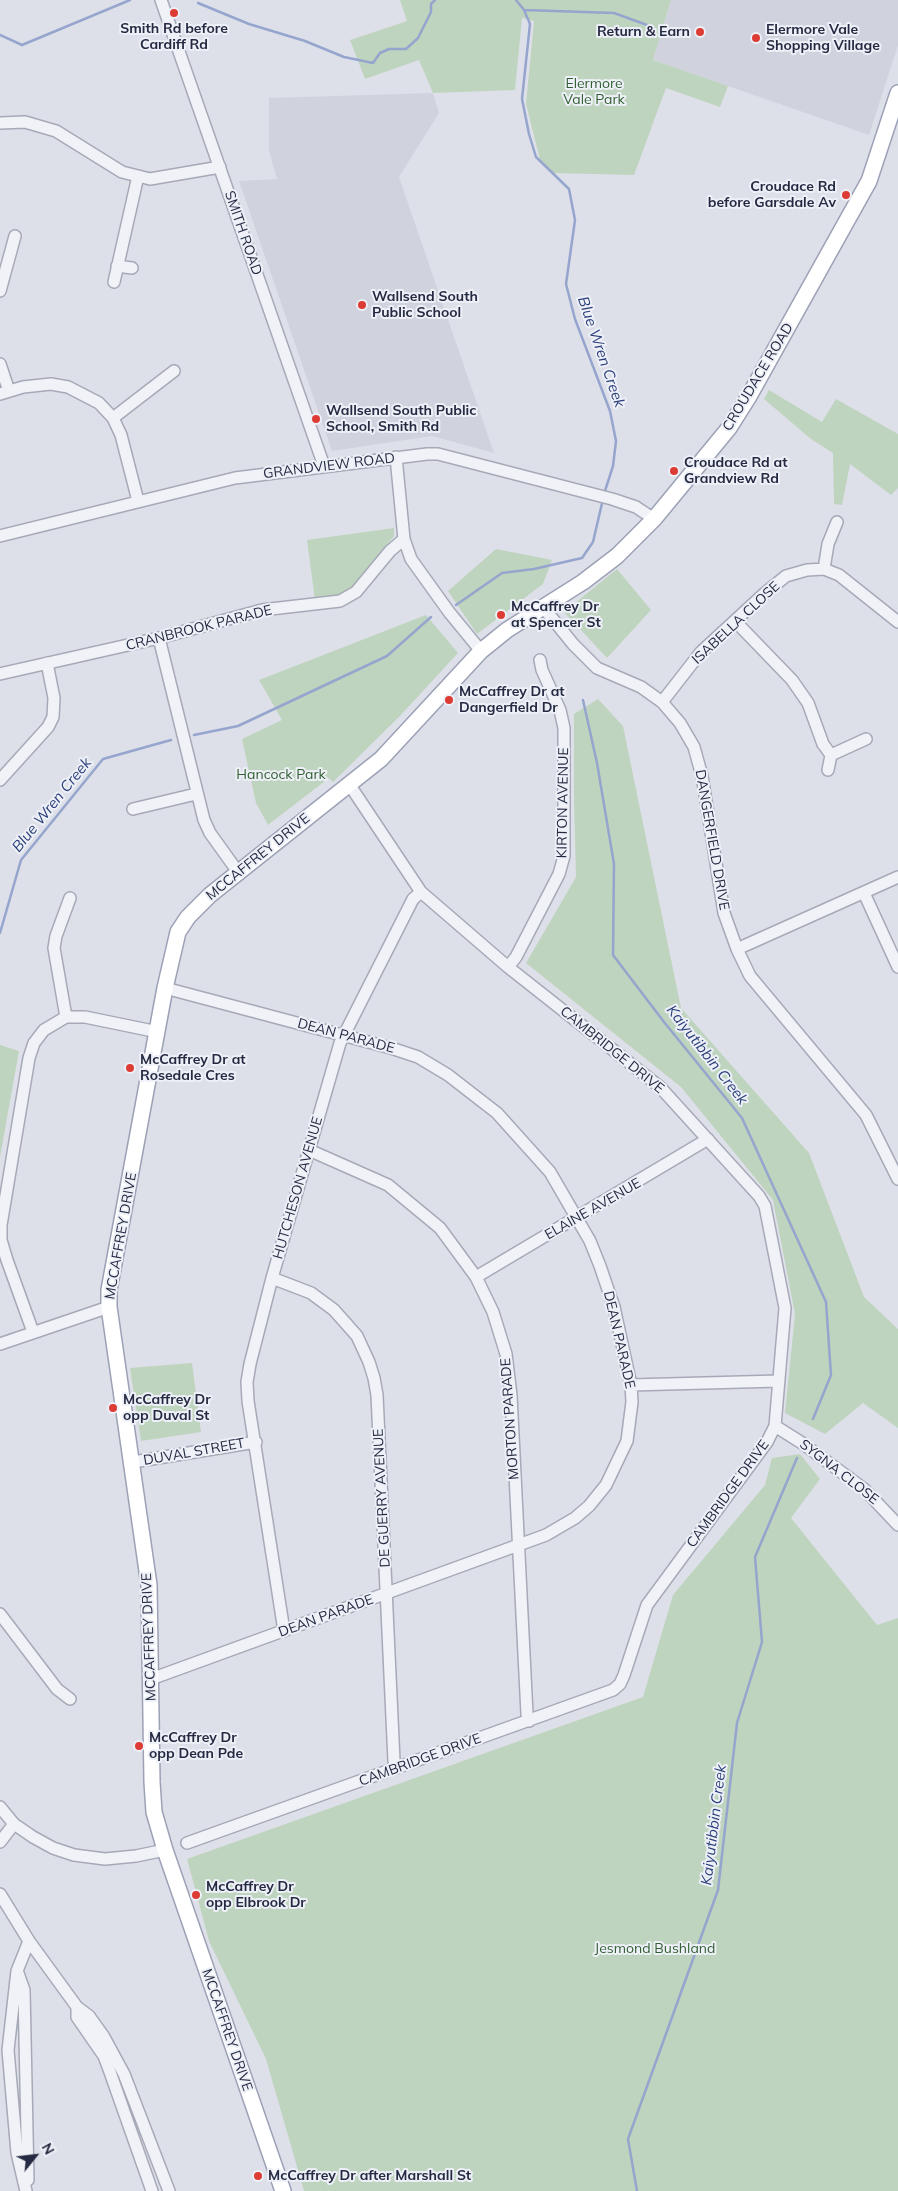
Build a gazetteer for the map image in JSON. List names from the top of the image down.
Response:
{
  "streets": {
    "main road": ["CROUDACE ROAD", "MCCAFFREY DRIVE"],
    "street": [
      "SMITH ROAD",
      "GRANDVIEW ROAD",
      "ISABELLA CLOSE",
      "CRANBROOK PARADE",
      "KIRTON AVENUE",
      "DANGERFIELD DRIVE",
      "DEAN PARADE",
      "CAMBRIDGE DRIVE",
      "HUTCHESON AVENUE",
      "ELAINE AVENUE",
      "MORTON PARADE",
      "DUVAL STREET",
      "SYGNA CLOSE",
      "DE GUERRY AVENUE"
    ]
  },
  "crossings": [
    ["SMITH ROAD", "GRANDVIEW ROAD"],
    ["CROUDACE ROAD", "GRANDVIEW ROAD"],
    ["CROUDACE ROAD", "DANGERFIELD DRIVE"],
    ["CROUDACE ROAD", "MCCAFFREY DRIVE"],
    ["ISABELLA CLOSE", "DANGERFIELD DRIVE"],
    ["KIRTON AVENUE", "CAMBRIDGE DRIVE"],
    ["DANGERFIELD DRIVE", "MCCAFFREY DRIVE"],
    ["MCCAFFREY DRIVE", "DEAN PARADE"],
    ["MCCAFFREY DRIVE", "DUVAL STREET"],
    ["DEAN PARADE", "HUTCHESON AVENUE"],
    ["DEAN PARADE", "ELAINE AVENUE"],
    ["DEAN PARADE", "MORTON PARADE"],
    ["DEAN PARADE", "DE GUERRY AVENUE"],
    ["CAMBRIDGE DRIVE", "HUTCHESON AVENUE"],
    ["CAMBRIDGE DRIVE", "ELAINE AVENUE"],
    ["CAMBRIDGE DRIVE", "MORTON PARADE"],
    ["CAMBRIDGE DRIVE", "SYGNA CLOSE"],
    ["CAMBRIDGE DRIVE", "DE GUERRY AVENUE"],
    ["HUTCHESON AVENUE", "MORTON PARADE"],
    ["HUTCHESON AVENUE", "DUVAL STREET"],
    ["HUTCHESON AVENUE", "DE GUERRY AVENUE"],
    ["ELAINE AVENUE", "MORTON PARADE"]
  ],
  "water": ["Blue Wren Creek", "Kaiyutibbin Creek"],
  "parks": ["Elermore Vale Park", "Hancock Park", "Jesmond Bushland"],
  "places": [
    "Smith Rd before Cardiff Rd",
    "Return & Earn",
    "Elermore Vale Shopping Village",
    "Croudace Rd before Garsdale Av",
    "Wallsend South Public School",
    "Wallsend South Public School, Smith Rd",
    "Croudace Rd at Grandview Rd",
    "McCaffrey Dr at Spencer St",
    "McCaffrey Dr at Dangerfield Dr",
    "McCaffrey Dr at Rosedale Cres",
    "McCaffrey Dr opp Duval St",
    "McCaffrey Dr opp Dean Pde",
    "McCaffrey Dr opp Elbrook Dr",
    "McCaffrey Dr after Marshall St"
  ],
  "north": "top right"
}
